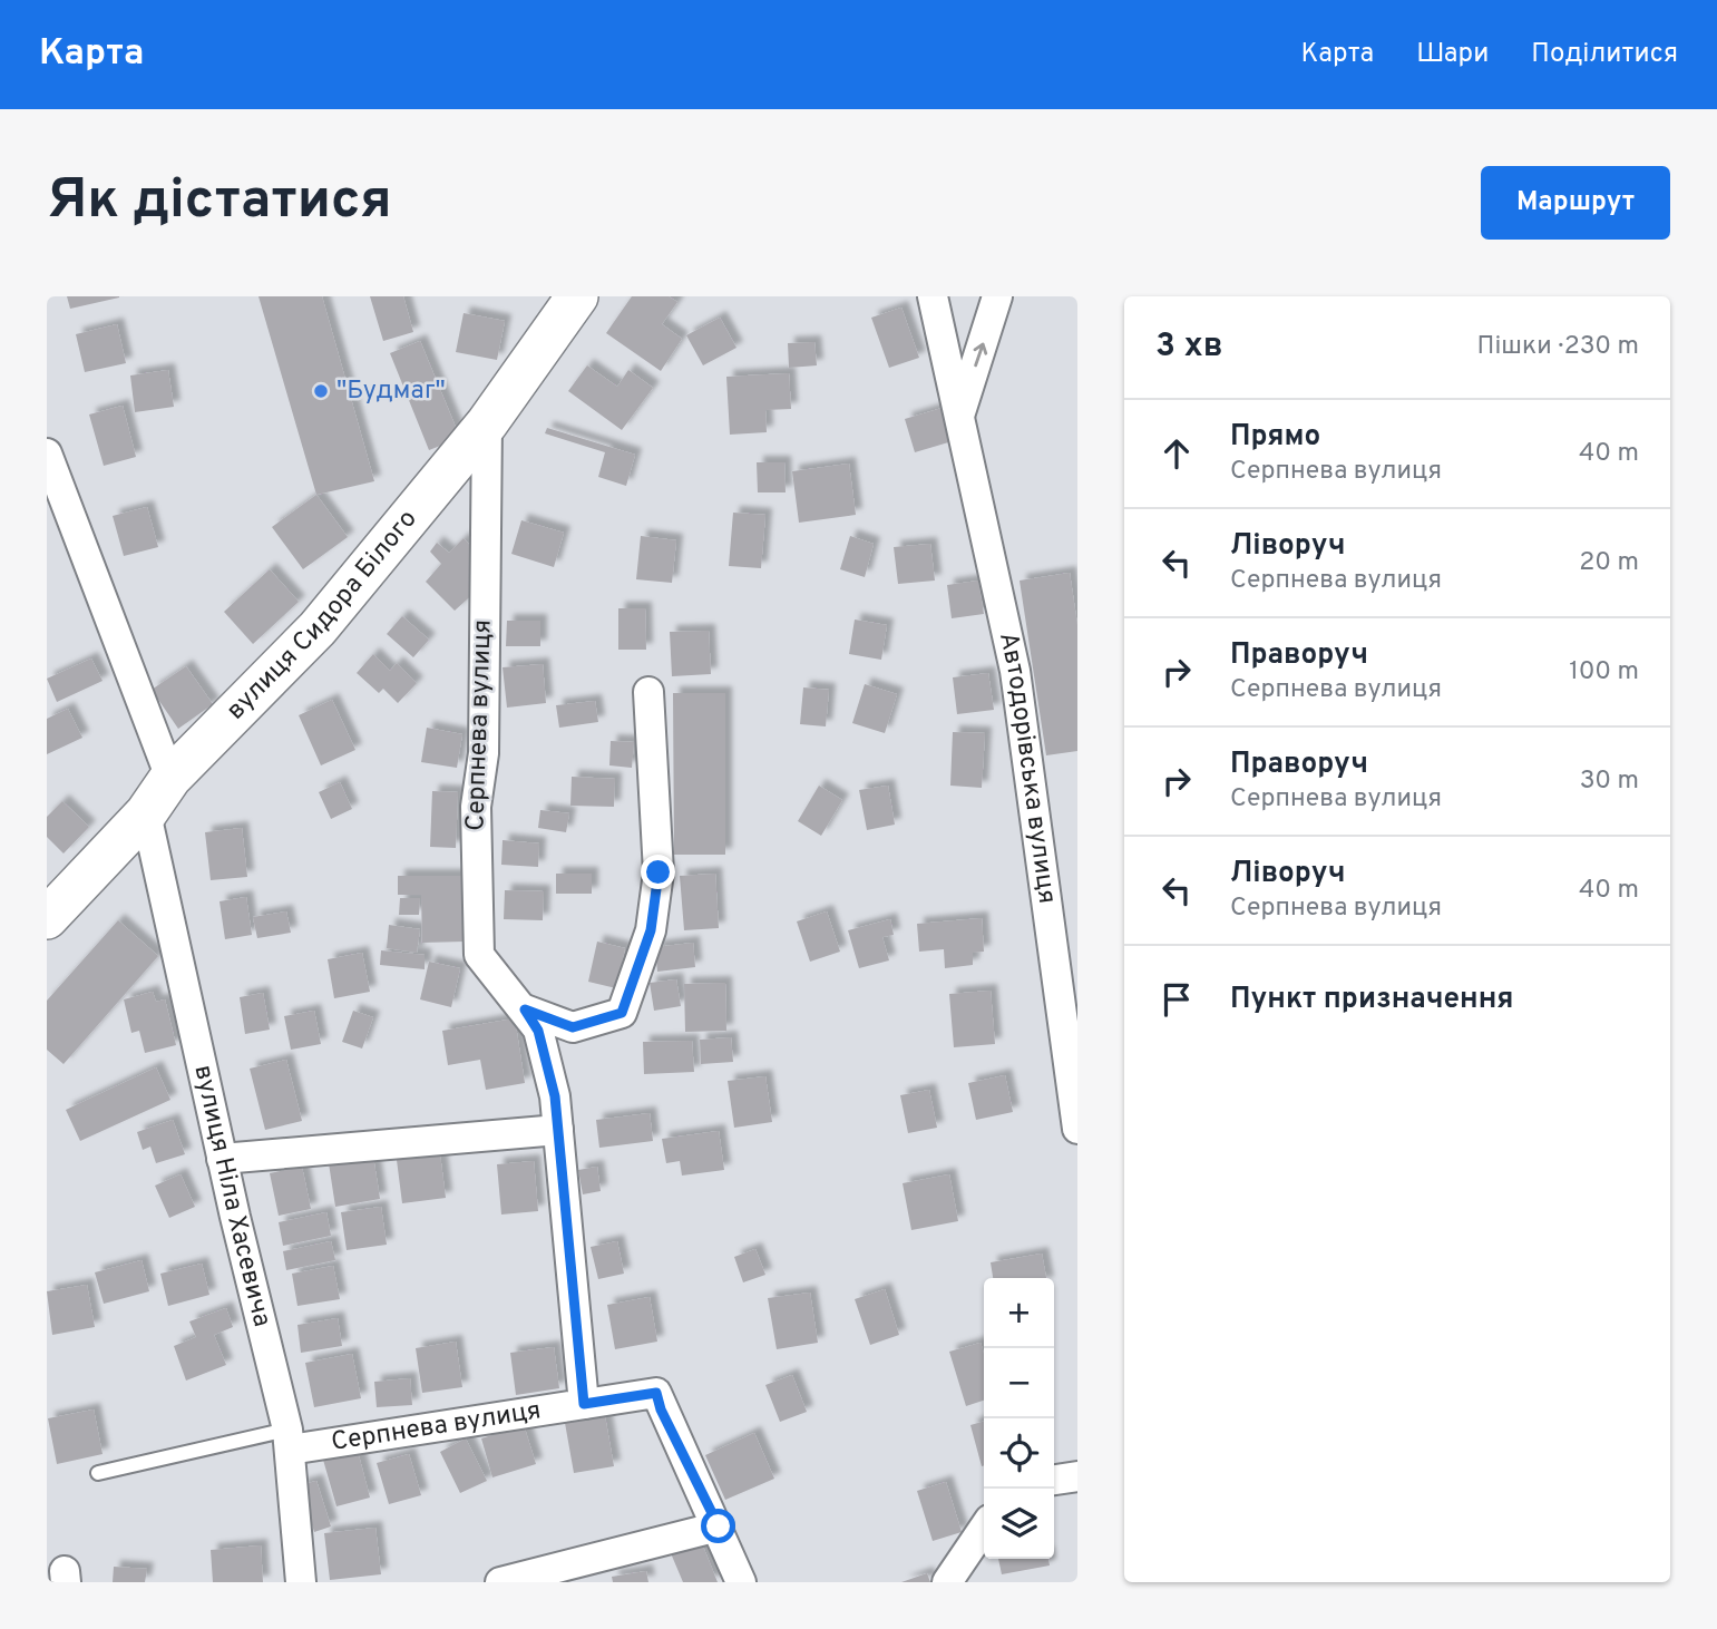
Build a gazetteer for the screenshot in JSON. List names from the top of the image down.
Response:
{
  "streets": {
    "street": [
      "вулиця Сидора Білого",
      "Серпнева вулиця",
      "Автодорівська вулиця",
      "вулиця Ніла Хасевича"
    ]
  },
  "crossings": [
    ["вулиця Сидора Білого", "Серпнева вулиця"],
    ["вулиця Сидора Білого", "вулиця Ніла Хасевича"],
    ["Серпнева вулиця", "вулиця Ніла Хасевича"]
  ],
  "places": ["\"Будмаг\""],
  "page": {
    "header": "Карта",
    "nav": ["Карта", "Шари", "Поділитися"],
    "buttons": "Маршрут",
    "title": "Як дістатися",
    "heading": ["3 хв", "Пішки · 230 m"],
    "list": [
      ["Прямо", "Серпнева вулиця", "40 m"],
      ["Ліворуч", "Серпнева вулиця", "20 m"],
      ["Праворуч", "Серпнева вулиця", "100 m"],
      ["Праворуч", "Серпнева вулиця", "30 m"],
      ["Ліворуч", "Серпнева вулиця", "40 m"],
      "Пункт призначення"
    ],
    "map_buttons": ["+", "−"]
  }
}
